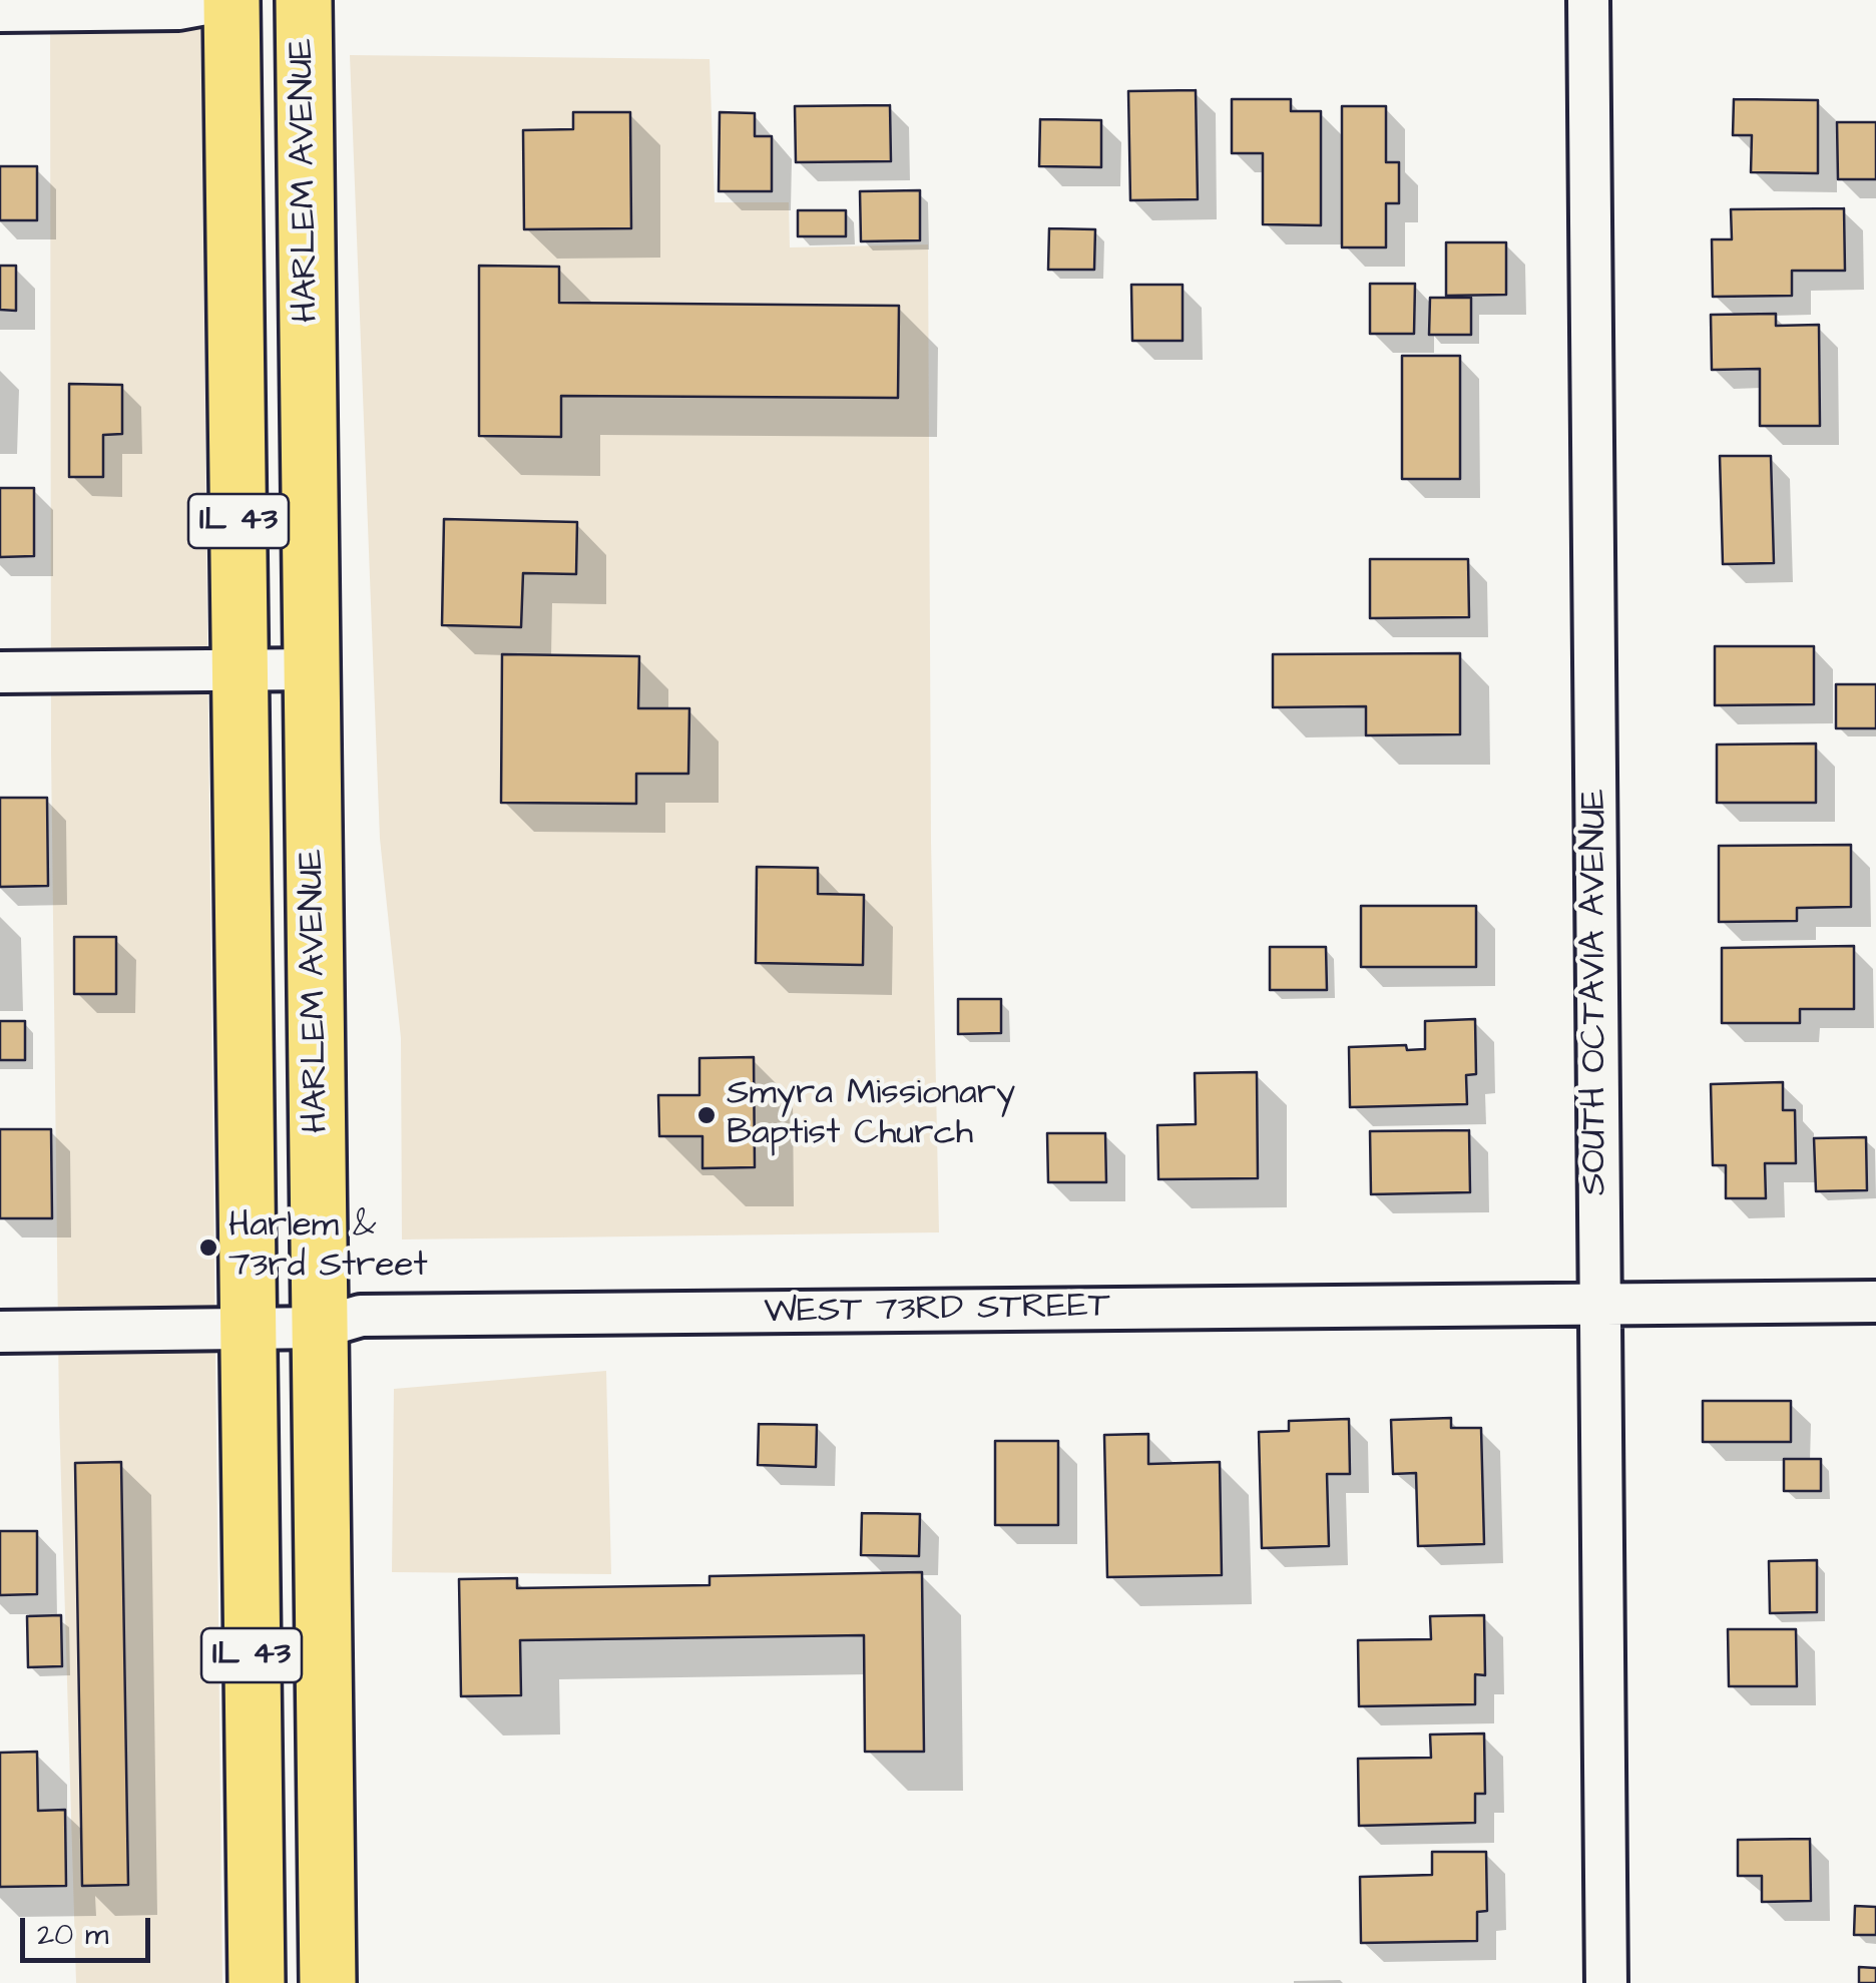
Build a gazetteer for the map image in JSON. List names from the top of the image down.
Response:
{
  "streets": {
    "main road": ["HARLEM AVENUE", "IL 43"],
    "street": ["SOUTH OCTAVIA AVENUE", "WEST 73RD STREET"]
  },
  "crossings": [
    ["HARLEM AVENUE", "WEST 73RD STREET"],
    ["SOUTH OCTAVIA AVENUE", "WEST 73RD STREET"]
  ],
  "places": ["Smyra Missionary Baptist Church", "Harlem & 73rd Street"],
  "scale_bar": "20 m"
}
